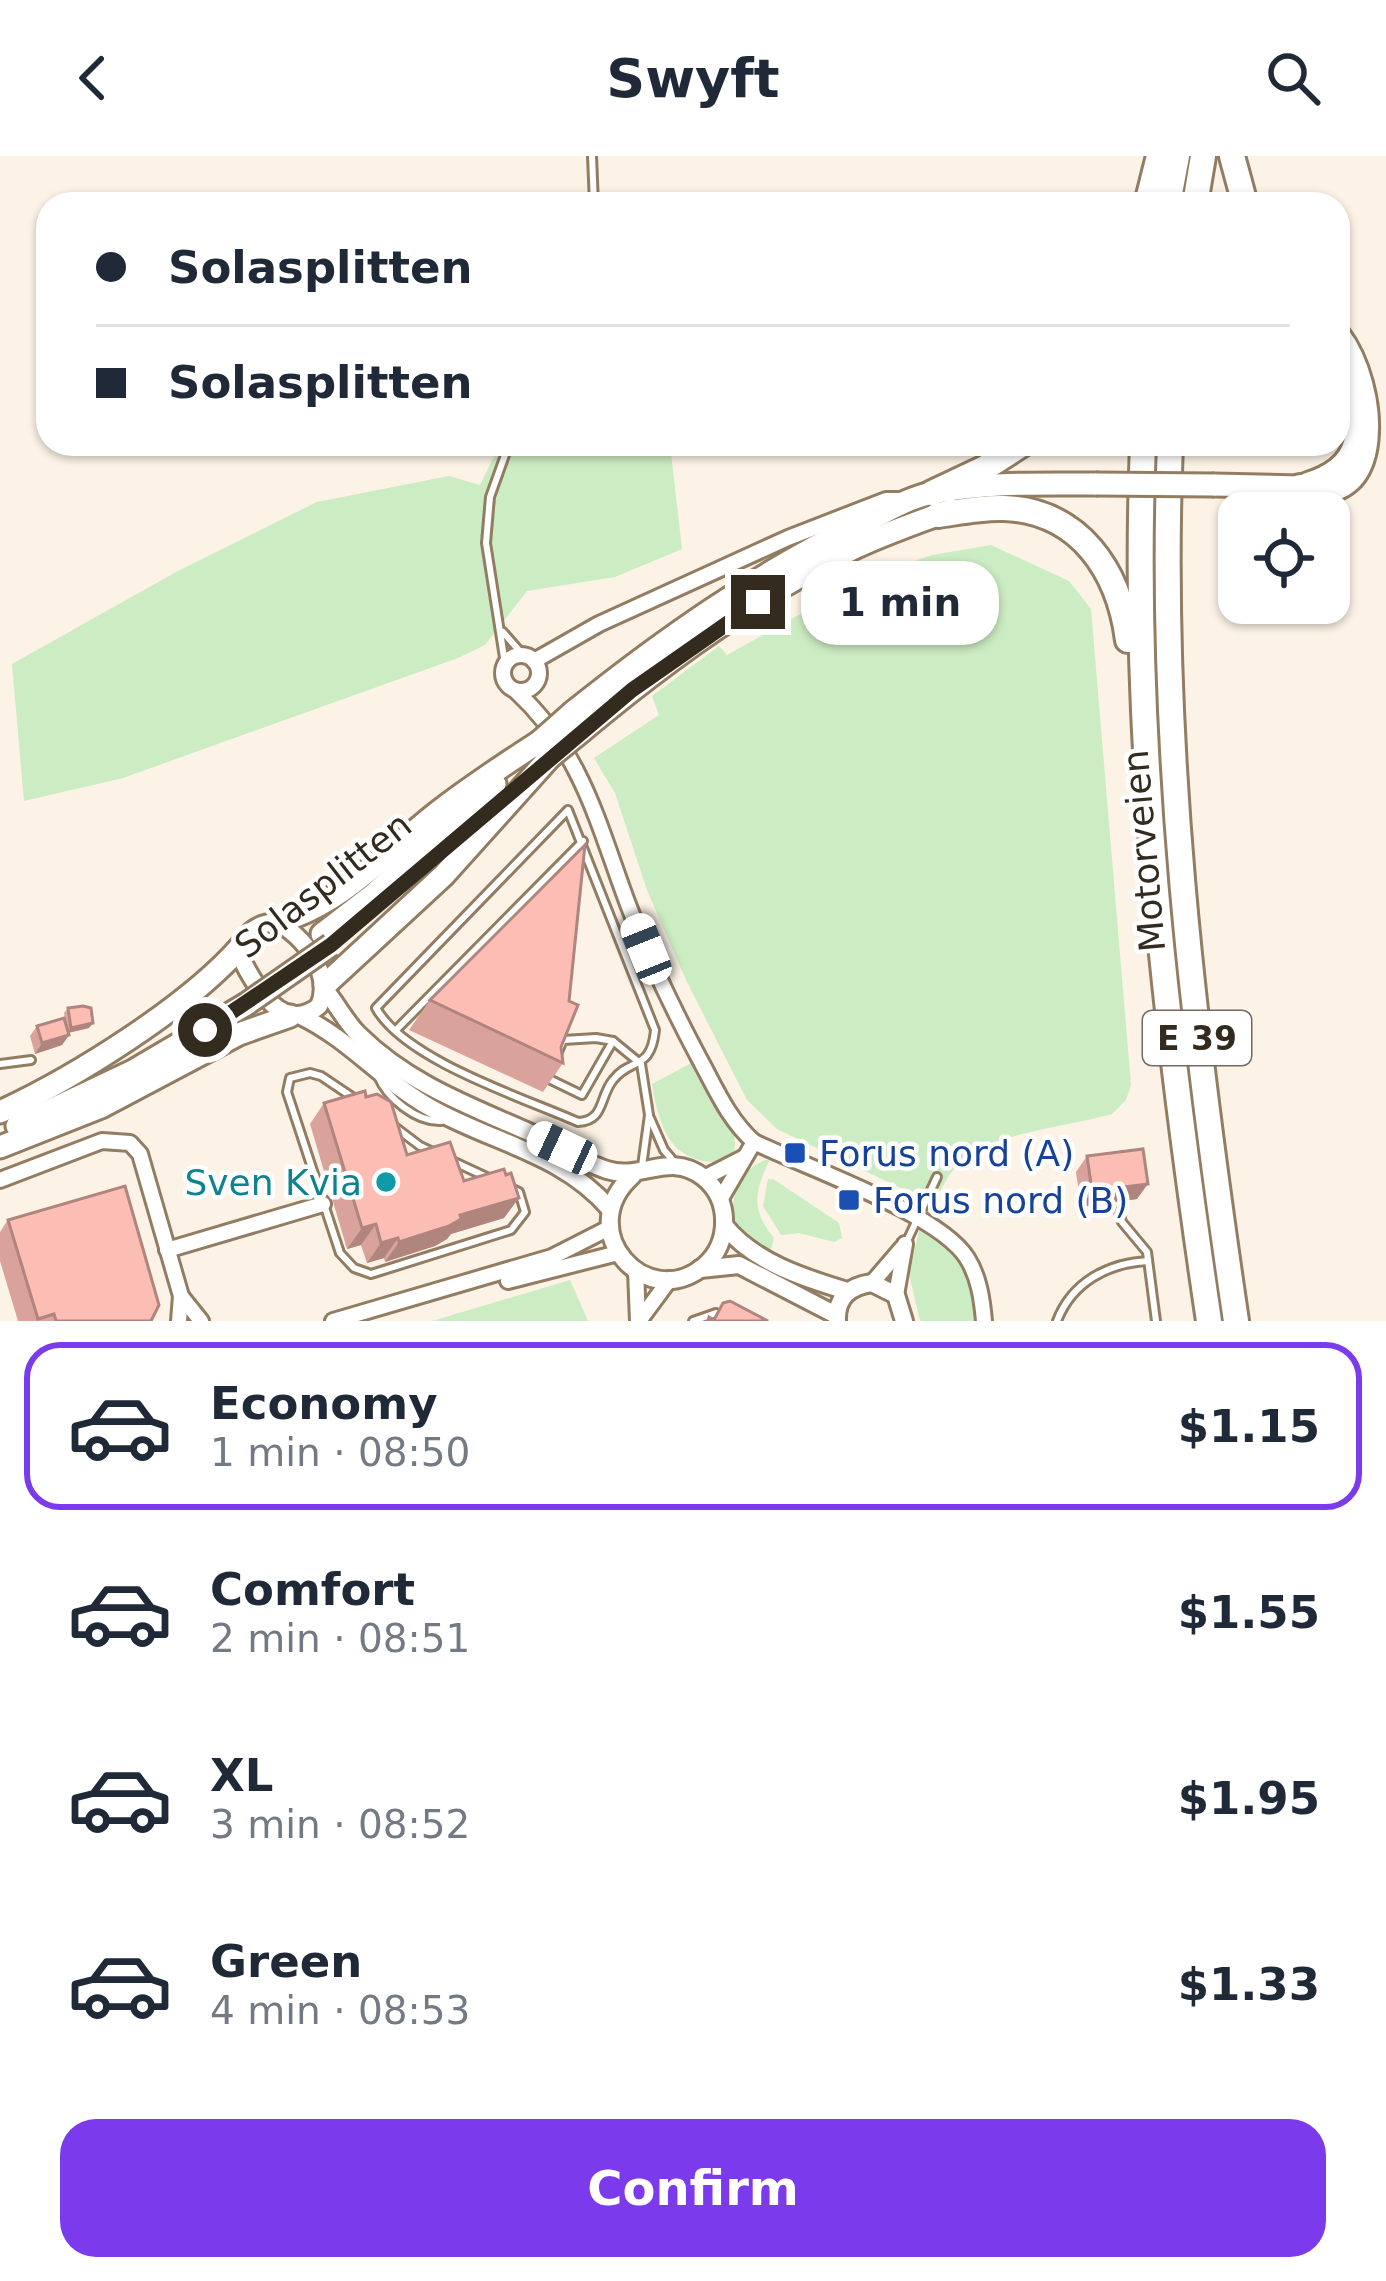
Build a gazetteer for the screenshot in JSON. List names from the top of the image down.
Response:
{
  "streets": {
    "highway": ["Motorveien", "Solasplitten", "E 39"]
  },
  "crossings": [
    ["Motorveien", "E 39"]
  ],
  "places": {
    "transit": ["Forus nord (A)", "Forus nord (B)"],
    "other": ["Sven Kvia"]
  },
  "page": {
    "header": "Swyft",
    "banner": ["Solasplitten", "Solasplitten"],
    "bubble": "1 min",
    "list": [
      {
        "name": "Economy",
        "note": "1 min · 08:50",
        "value": "$1.15"
      },
      {
        "name": "Comfort",
        "note": "2 min · 08:51",
        "value": "$1.55"
      },
      {
        "name": "XL",
        "note": "3 min · 08:52",
        "value": "$1.95"
      },
      {
        "name": "Green",
        "note": "4 min · 08:53",
        "value": "$1.33"
      }
    ],
    "buttons": "Confirm"
  }
}
